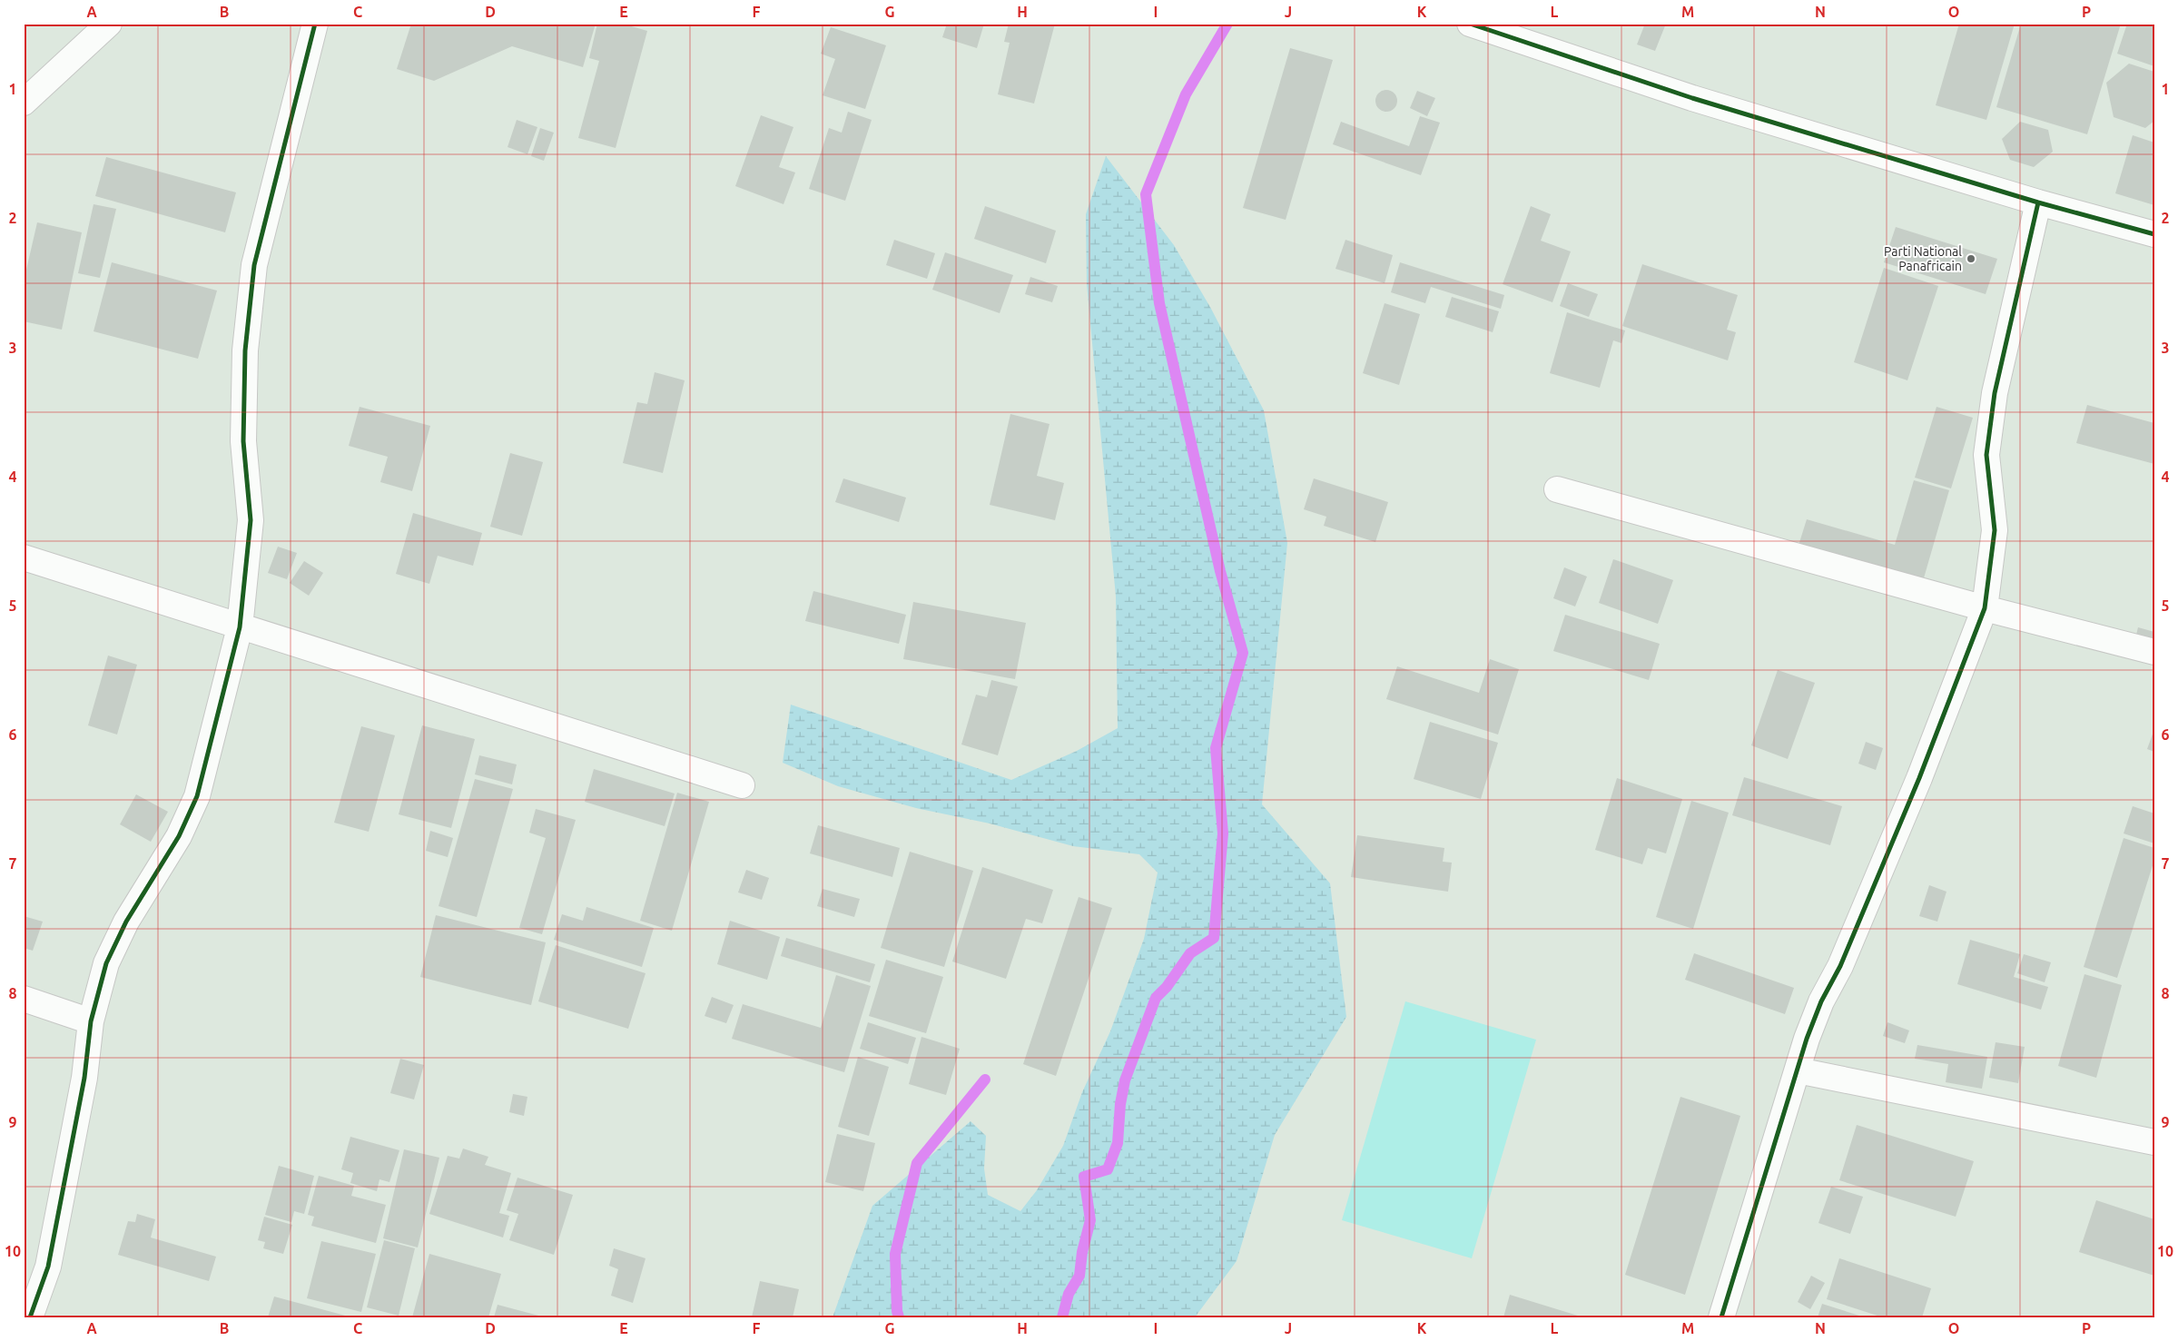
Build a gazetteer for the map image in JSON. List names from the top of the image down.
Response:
{
  "places": ["Parti National Panafricain"],
  "grid": {
    "columns": [
      "A",
      "B",
      "C",
      "D",
      "E",
      "F",
      "G",
      "H",
      "I",
      "J",
      "K",
      "L",
      "M",
      "N",
      "O",
      "P"
    ],
    "rows": [
      "1",
      "2",
      "3",
      "4",
      "5",
      "6",
      "7",
      "8",
      "9",
      "10"
    ]
  }
}
